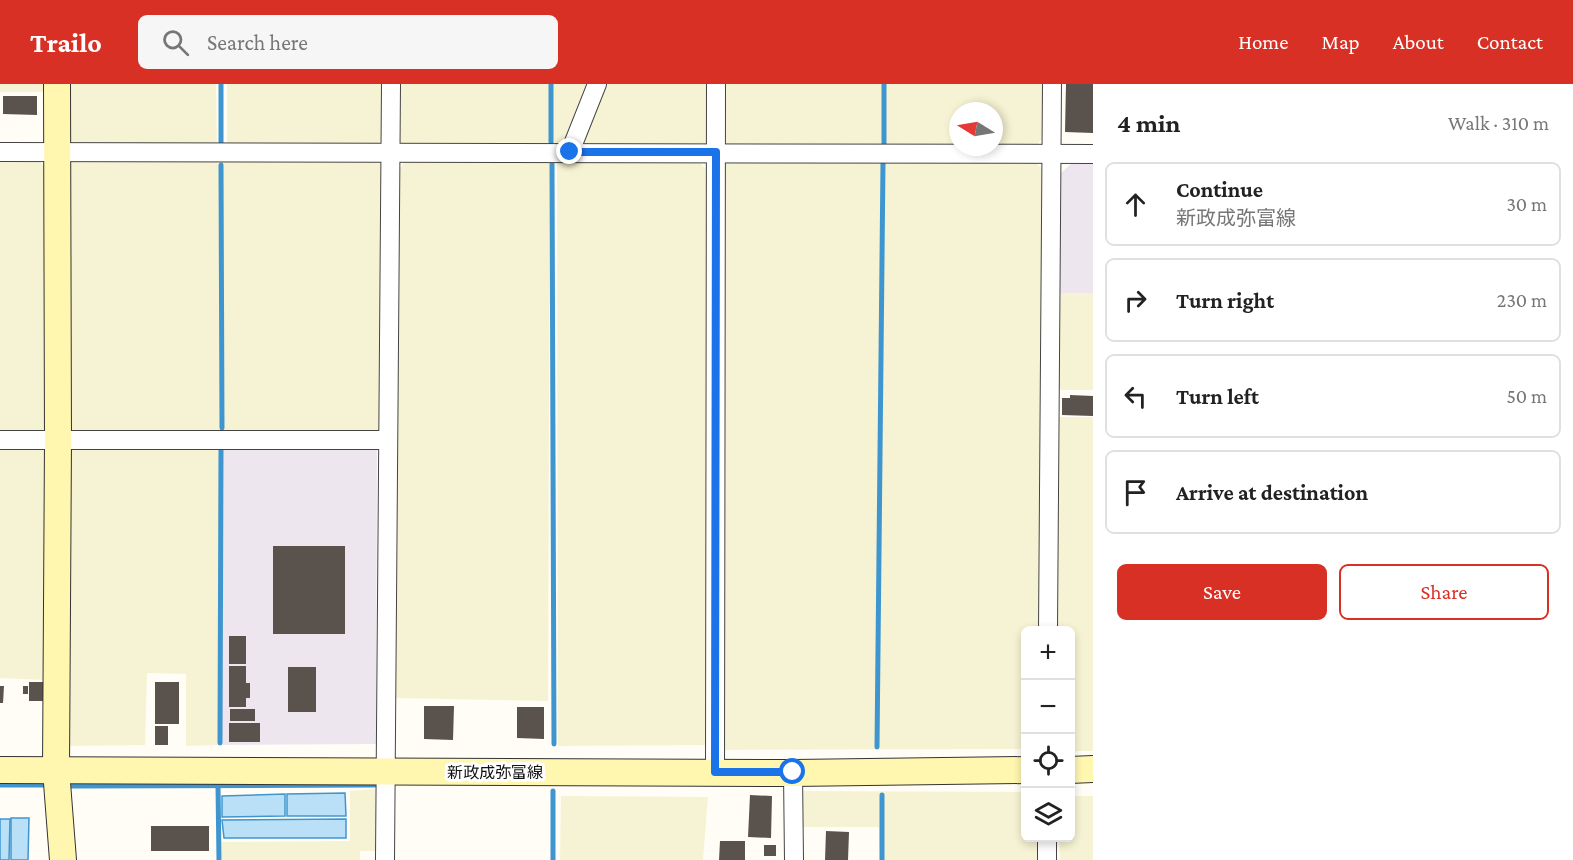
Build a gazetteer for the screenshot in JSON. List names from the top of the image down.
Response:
{
  "streets": {
    "main road": ["新政成弥富線"]
  },
  "north": "left",
  "page": {
    "header": "Trailo",
    "search": "Search here",
    "nav": [
      "Home",
      "Map",
      "About",
      "Contact"
    ],
    "heading": ["4 min", "Walk · 310 m"],
    "list": [
      ["Continue", "新政成弥富線", "30 m"],
      ["Turn right", "230 m"],
      ["Turn left", "50 m"],
      "Arrive at destination"
    ],
    "buttons": ["Save", "Share"],
    "map_buttons": ["+", "−"]
  }
}
